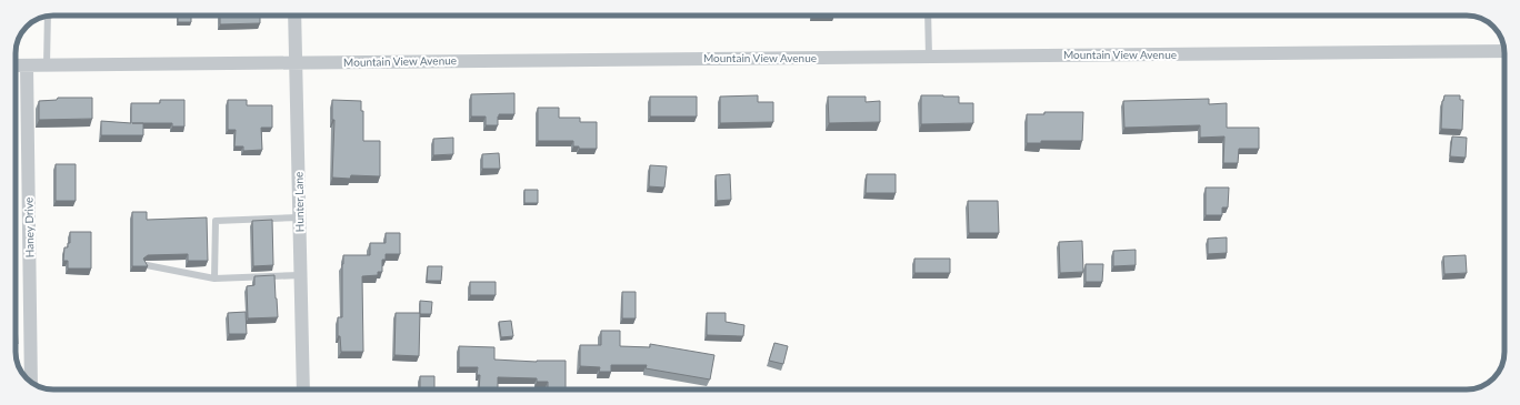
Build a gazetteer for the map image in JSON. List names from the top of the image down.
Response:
{
  "streets": {
    "street": ["Mountain View Avenue", "Hunter Lane", "Haney Drive"]
  },
  "crossings": [
    ["Mountain View Avenue", "Hunter Lane"],
    ["Mountain View Avenue", "Haney Drive"]
  ]
}
